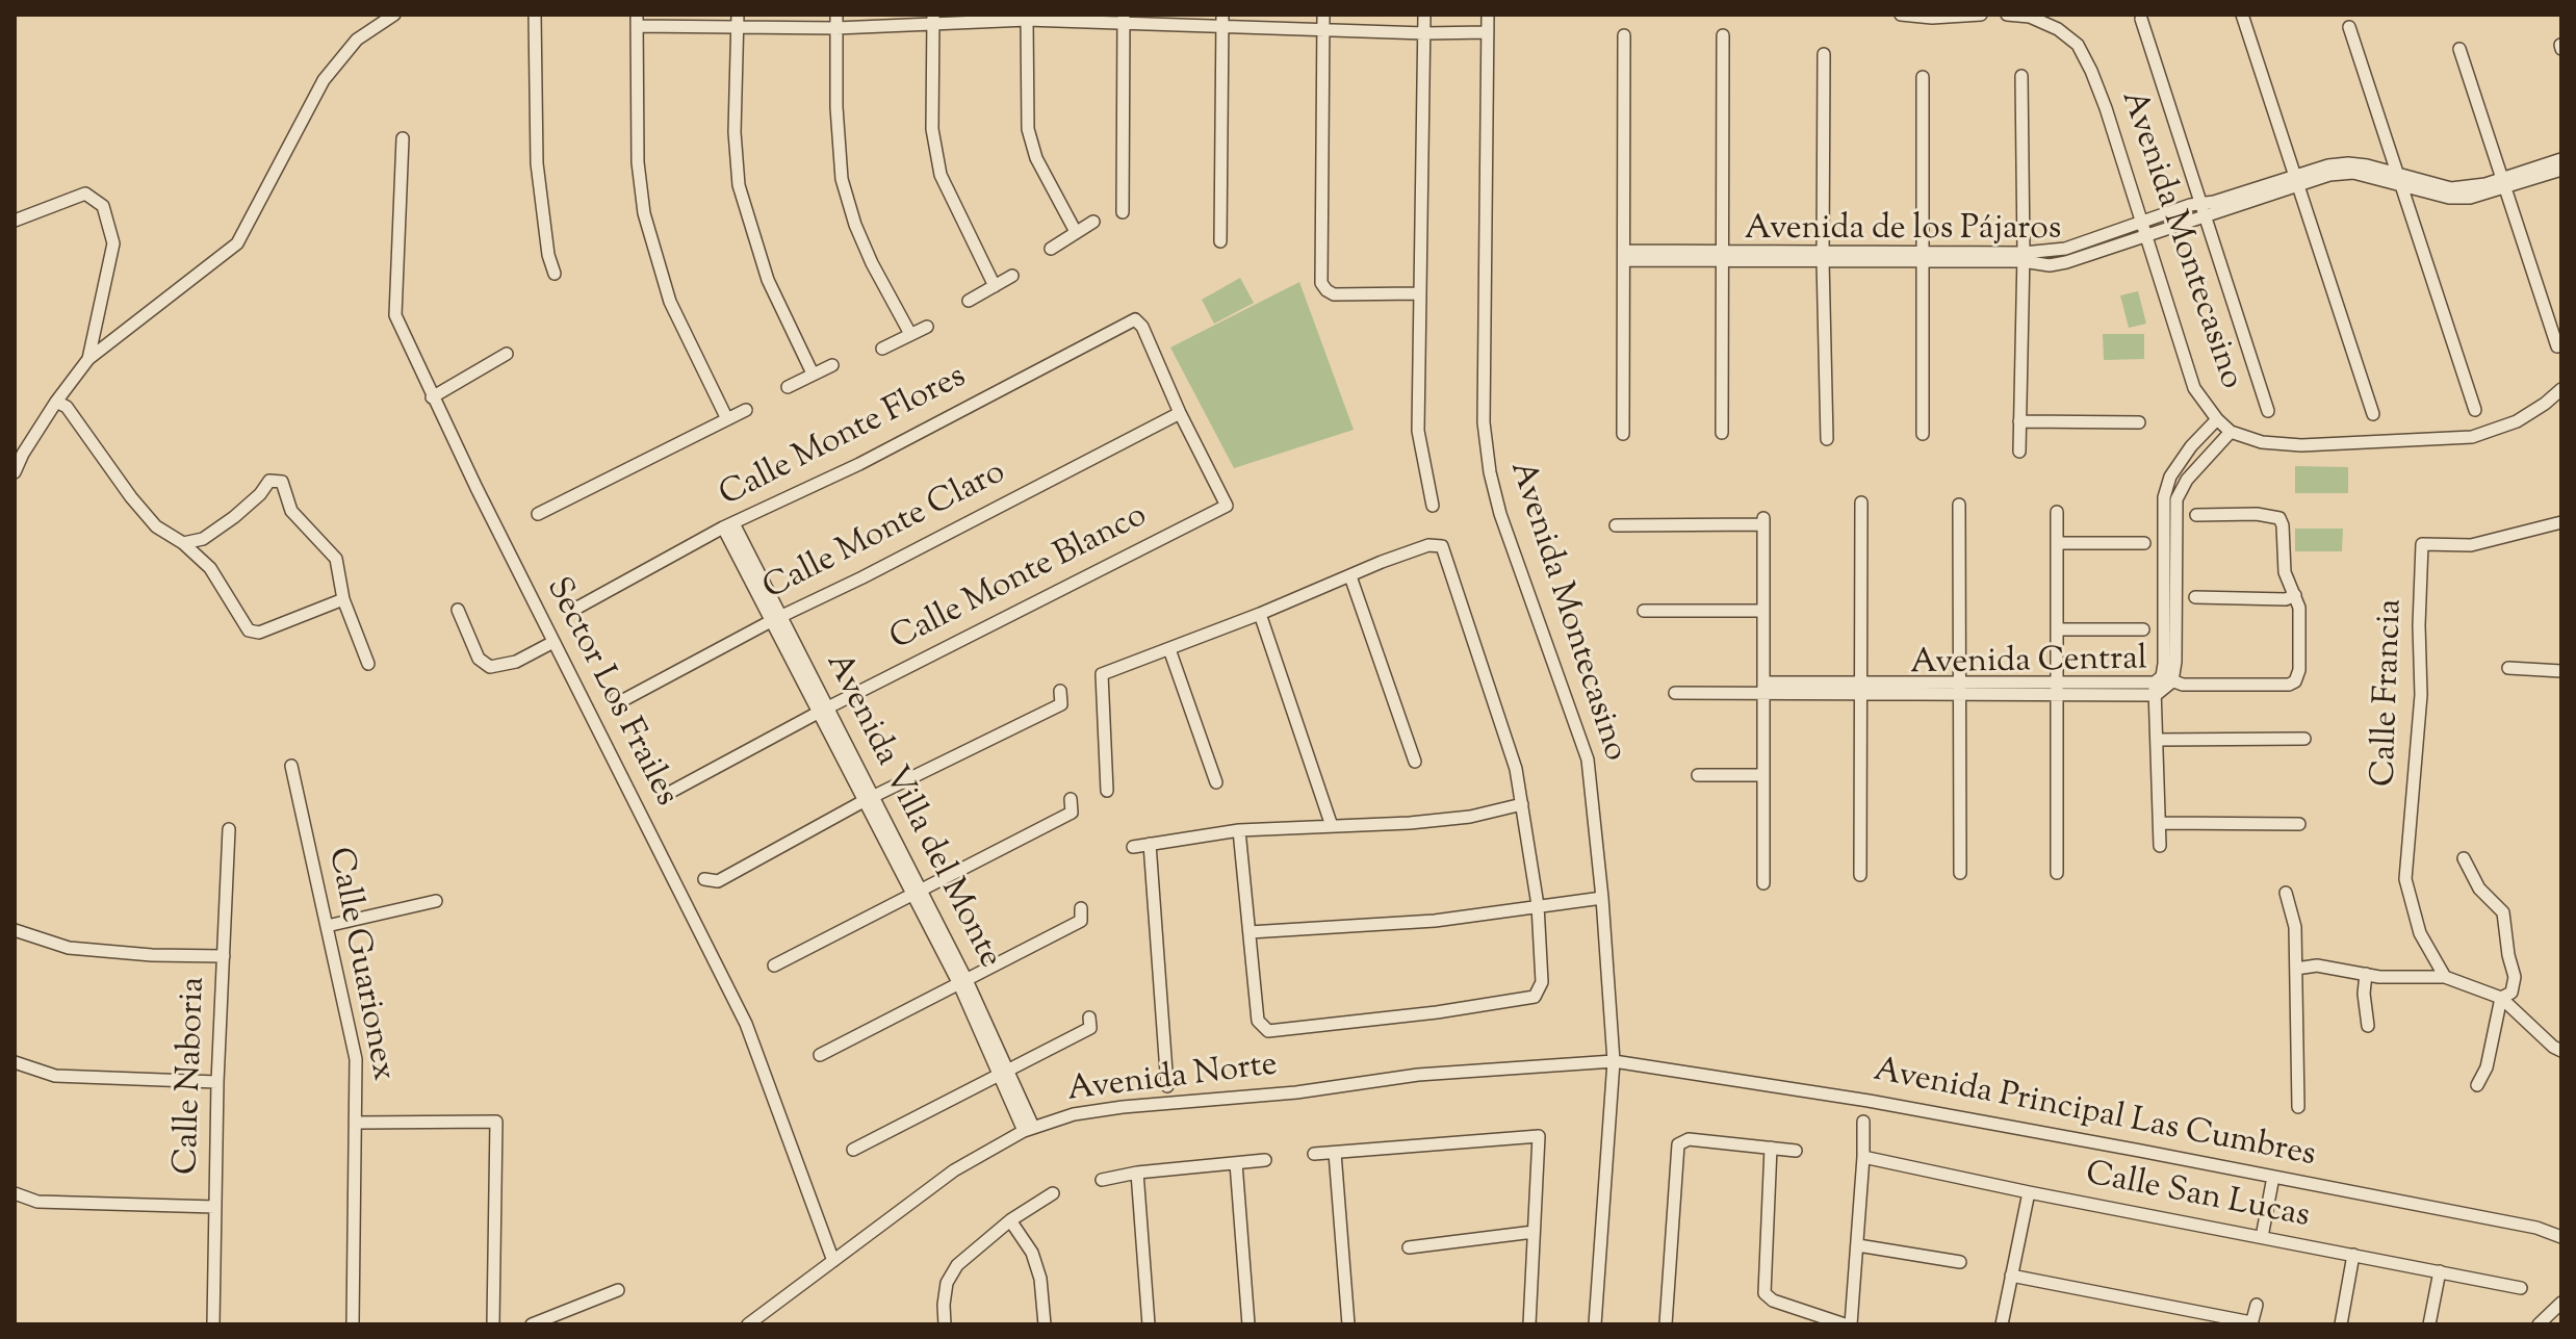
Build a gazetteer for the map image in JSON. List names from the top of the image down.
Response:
{
  "streets": {
    "street": [
      "Avenida de los Pájaros",
      "Avenida Montecasino",
      "Calle Monte Flores",
      "Calle Monte Claro",
      "Calle Monte Blanco",
      "Avenida Central",
      "Sector Los Frailes",
      "Calle Francia",
      "Avenida Villa del Monte",
      "Calle Guarionex",
      "Calle Naboria",
      "Avenida Norte",
      "Avenida Principal Las Cumbres",
      "Calle San Lucas"
    ]
  },
  "crossings": [
    ["Avenida de los Pájaros", "Avenida Montecasino"],
    ["Avenida Montecasino", "Avenida Central"],
    ["Avenida Montecasino", "Avenida Norte"],
    ["Avenida Montecasino", "Avenida Principal Las Cumbres"],
    ["Calle Monte Flores", "Calle Monte Claro"],
    ["Calle Monte Flores", "Calle Monte Blanco"],
    ["Calle Monte Flores", "Avenida Villa del Monte"],
    ["Calle Monte Claro", "Calle Monte Blanco"],
    ["Calle Monte Claro", "Avenida Villa del Monte"],
    ["Calle Monte Blanco", "Avenida Villa del Monte"],
    ["Sector Los Frailes", "Avenida Norte"],
    ["Avenida Villa del Monte", "Avenida Norte"],
    ["Avenida Norte", "Avenida Principal Las Cumbres"]
  ]
}
